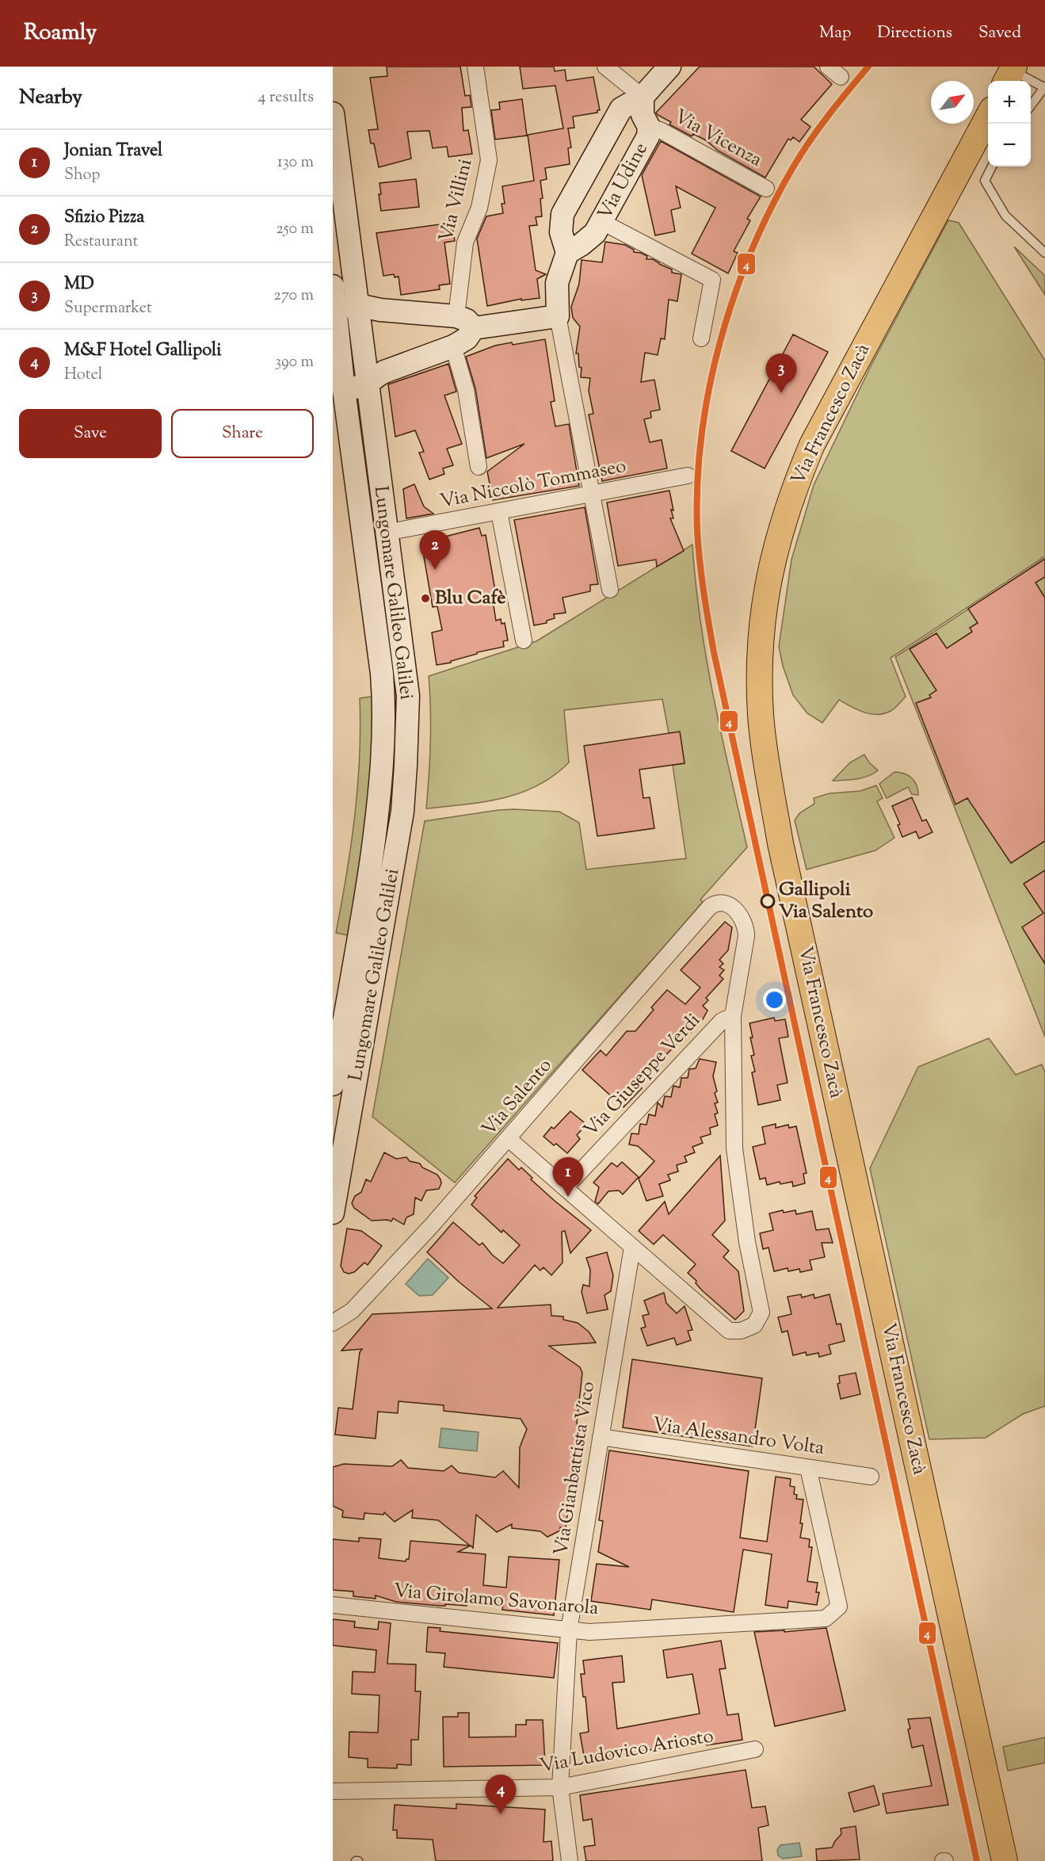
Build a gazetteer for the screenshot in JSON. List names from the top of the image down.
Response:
{
  "streets": {
    "main road": ["Via Udine", "Via Francesco Zacà", "Lungomare Galileo Galilei"],
    "street": [
      "Via Vicenza",
      "Via Villini",
      "Via Niccolò Tommaseo",
      "Via Giuseppe Verdi",
      "Via Salento",
      "Via Alessandro Volta",
      "Via Gianbattista Vico",
      "Via Girolamo Savonarola",
      "Via Ludovico Ariosto"
    ]
  },
  "crossings": [
    ["Via Vicenza", "Via Udine"],
    ["Via Niccolò Tommaseo", "Lungomare Galileo Galilei"],
    ["Via Giuseppe Verdi", "Via Salento"],
    ["Via Alessandro Volta", "Via Gianbattista Vico"],
    ["Via Alessandro Volta", "Via Girolamo Savonarola"],
    ["Via Gianbattista Vico", "Via Girolamo Savonarola"],
    ["Via Gianbattista Vico", "Via Ludovico Ariosto"]
  ],
  "places": ["Blu Cafè", "Gallipoli Via Salento"],
  "lines": ["rail line 4"],
  "north": "top right",
  "page": {
    "header": "Roamly",
    "nav": ["Map", "Directions", "Saved"],
    "heading": ["Nearby", "4 results"],
    "map_buttons": ["+", "−"],
    "list": [
      {
        "mark": "1",
        "name": "Jonian Travel",
        "note": "Shop",
        "value": "130 m"
      },
      {
        "mark": "2",
        "name": "Sfizio Pizza",
        "note": "Restaurant",
        "value": "250 m"
      },
      {
        "mark": "3",
        "name": "MD",
        "note": "Supermarket",
        "value": "270 m"
      },
      {
        "mark": "4",
        "name": "M&F Hotel Gallipoli",
        "note": "Hotel",
        "value": "390 m"
      }
    ],
    "pins": [
      "3",
      "2",
      "1",
      "4"
    ],
    "buttons": ["Save", "Share"]
  }
}
